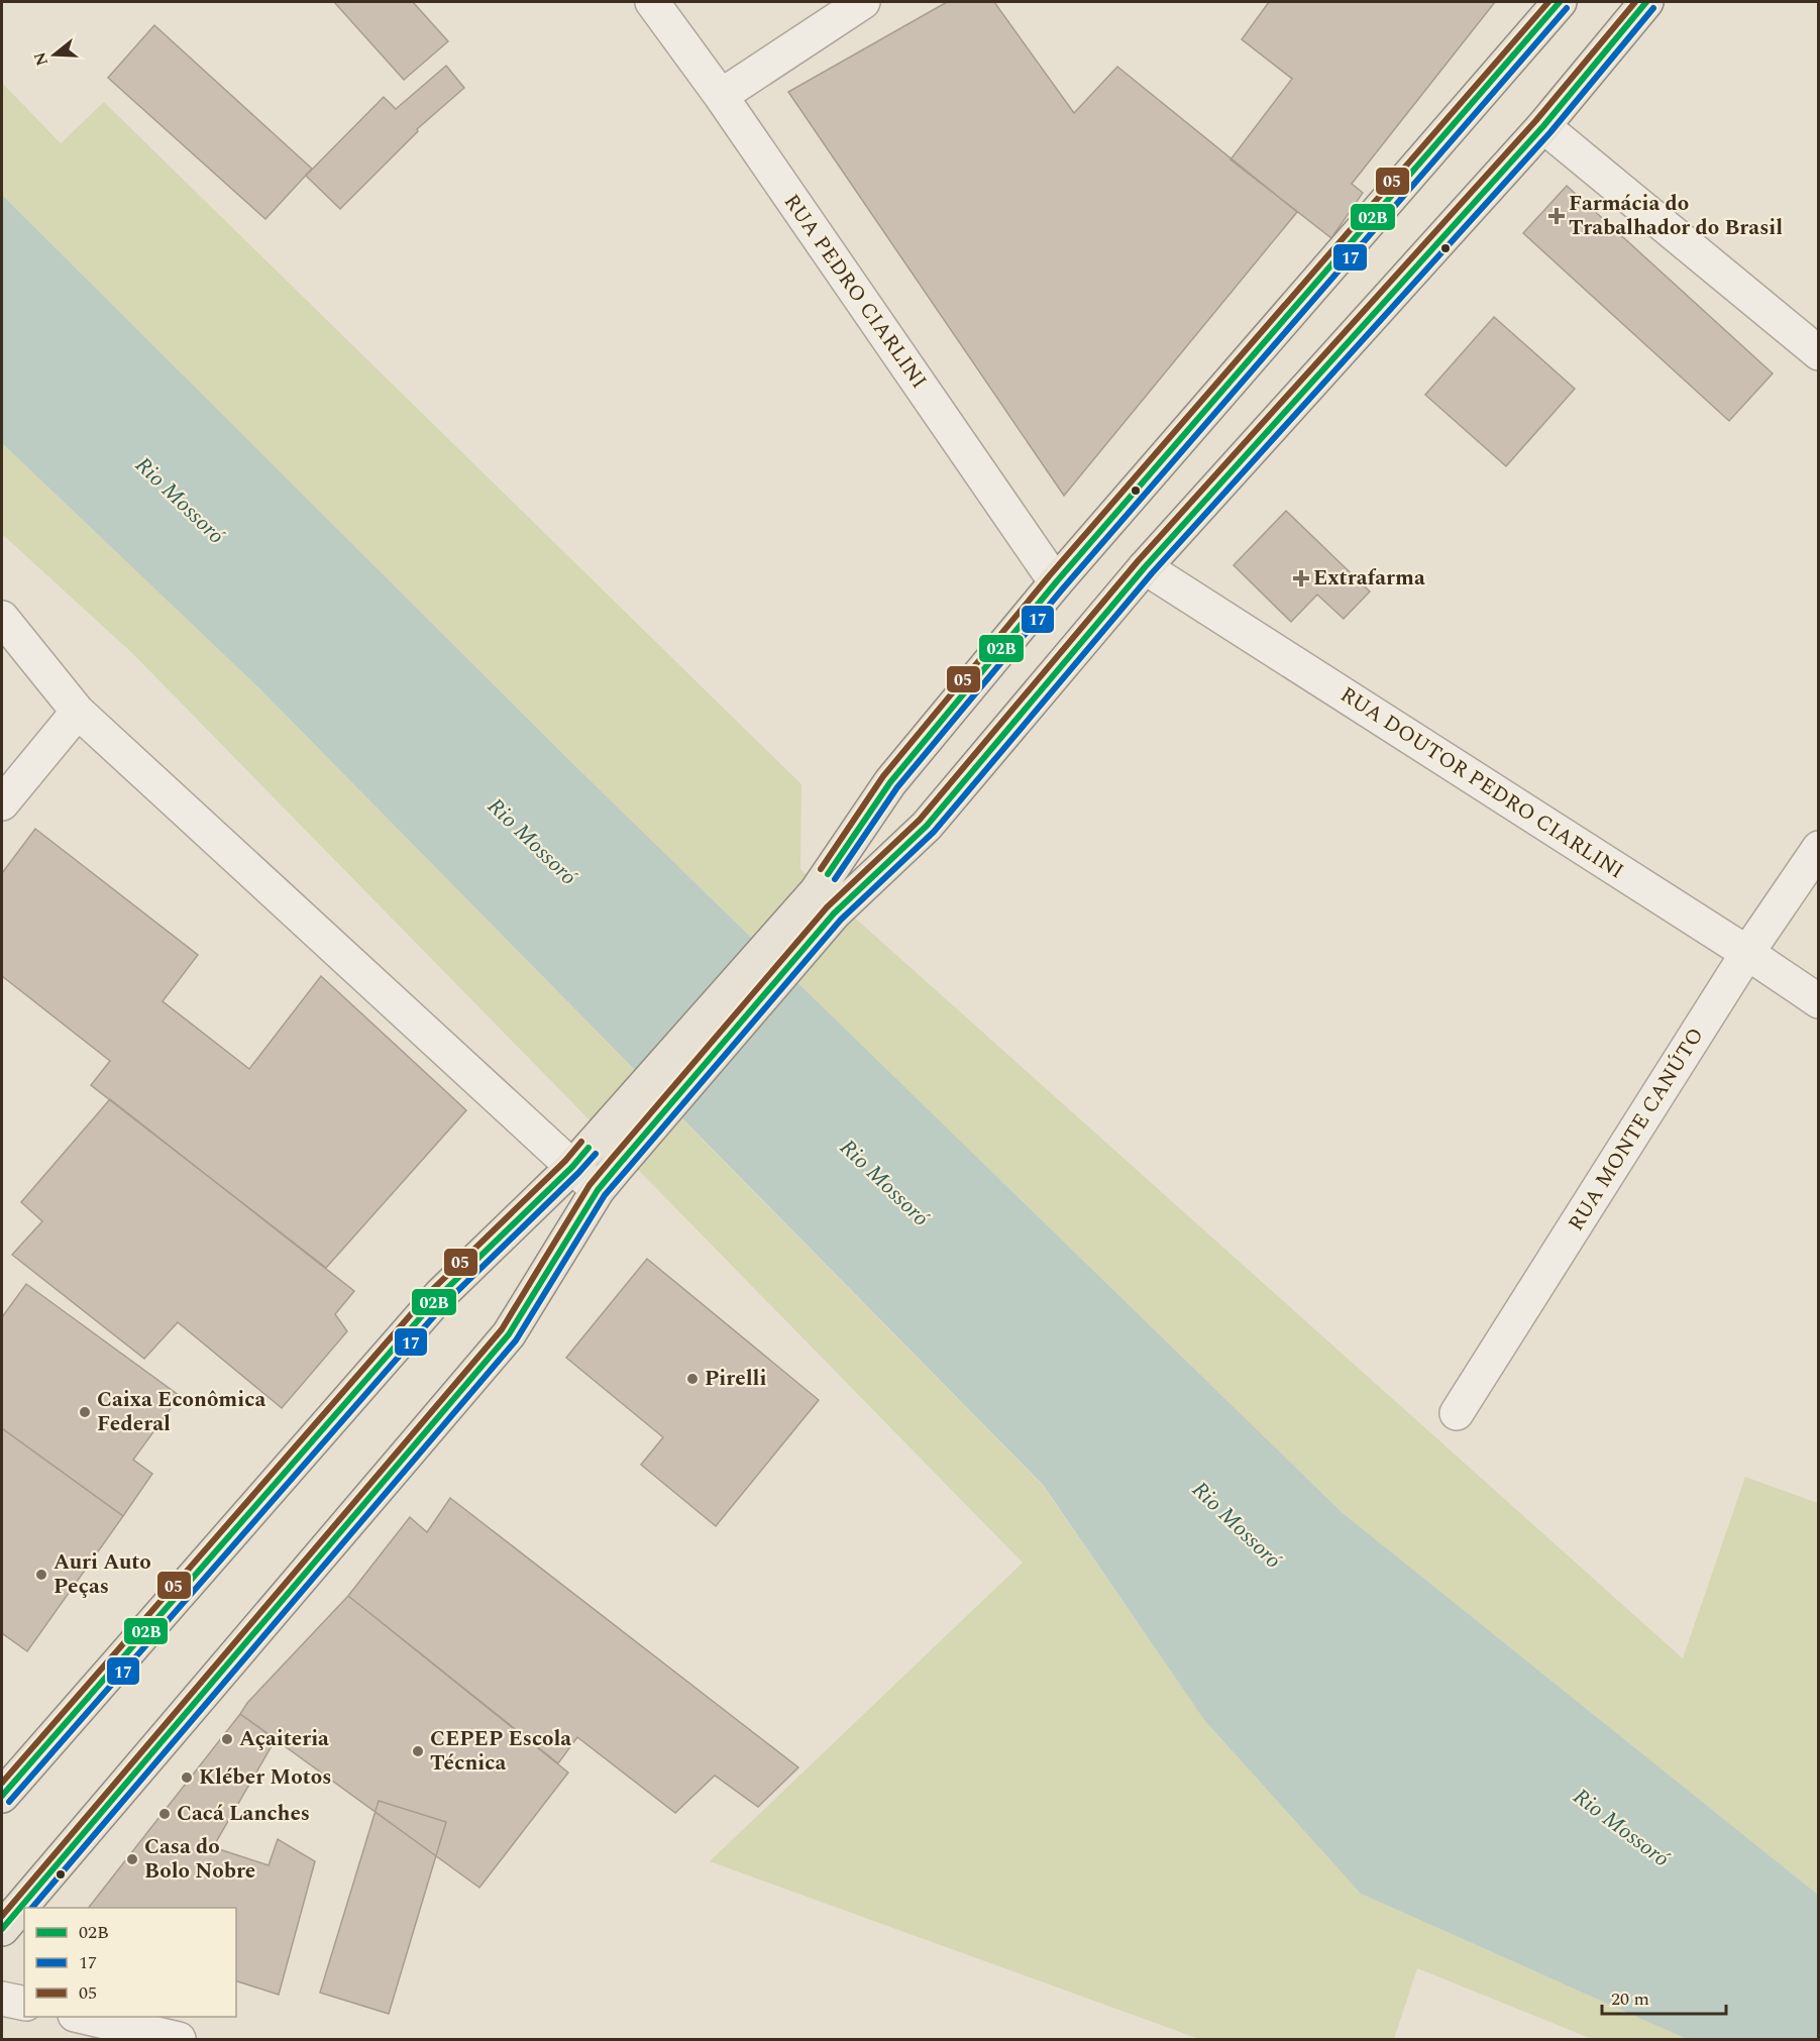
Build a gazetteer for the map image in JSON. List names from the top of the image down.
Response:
{
  "streets": {
    "street": ["RUA PEDRO CIARLINI", "RUA DOUTOR PEDRO CIARLINI", "RUA MONTE CANÚTO"]
  },
  "crossings": [
    ["RUA DOUTOR PEDRO CIARLINI", "RUA MONTE CANÚTO"]
  ],
  "water": ["Rio Mossoró"],
  "places": {
    "health": ["Farmácia do Trabalhador do Brasil", "Extrafarma"],
    "other": [
      "Pirelli",
      "Caixa Econômica Federal",
      "Auri Auto Peças",
      "Açaiteria",
      "CEPEP Escola Técnica",
      "Kléber Motos",
      "Cacá Lanches",
      "Casa do Bolo Nobre"
    ]
  },
  "lines": ["transit line 02B", "transit line 05", "transit line 17"],
  "legend": ["02B", "17", "05"],
  "scale_bar": "20 m",
  "north": "left"
}
